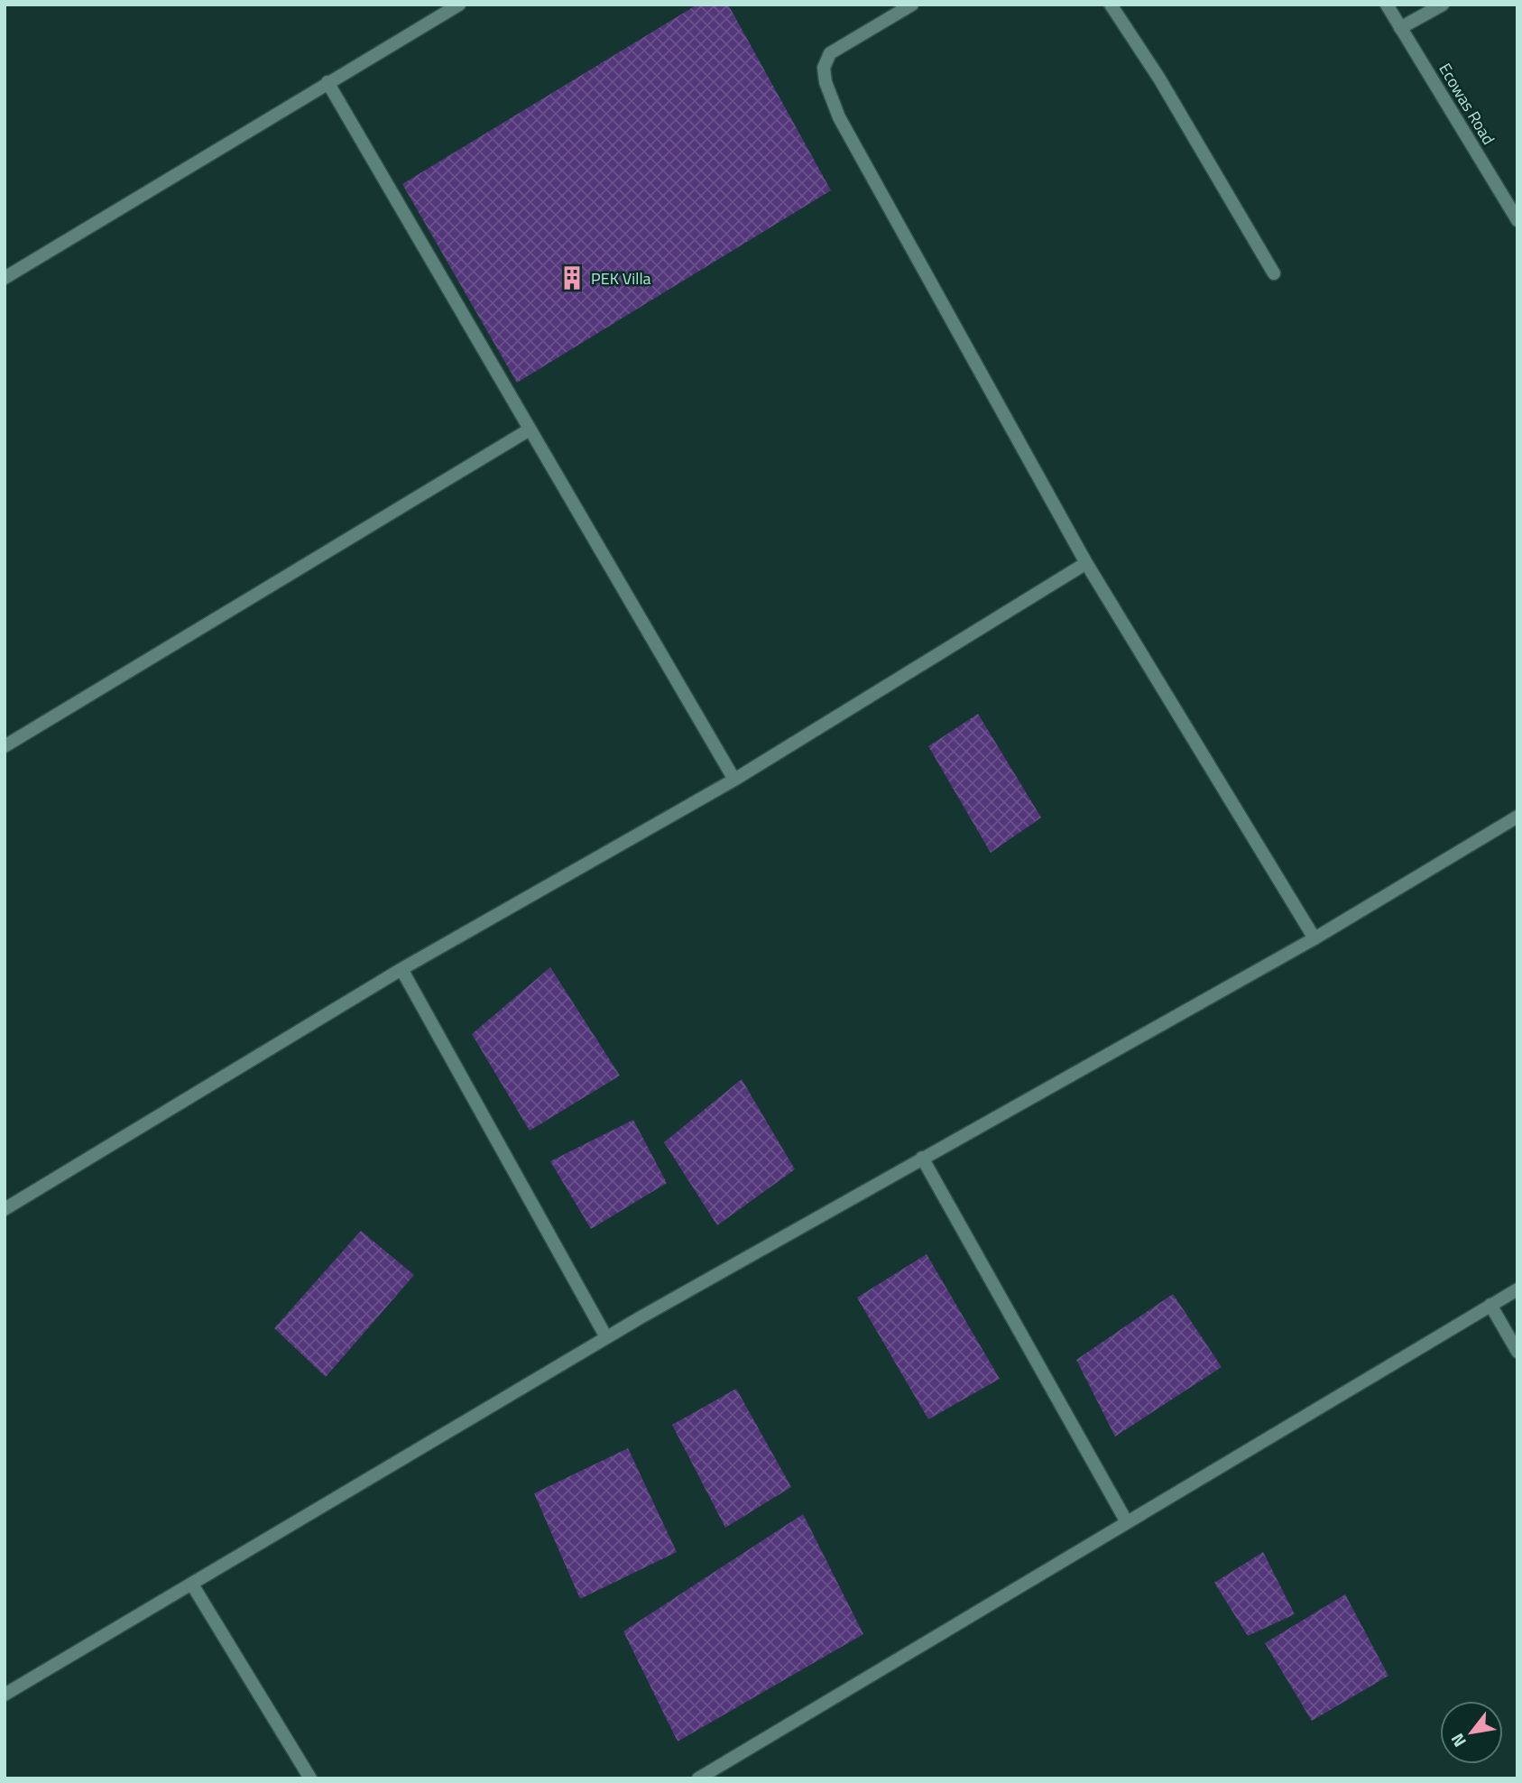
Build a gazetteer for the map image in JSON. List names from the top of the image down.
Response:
{
  "streets": {
    "street": ["Ecowas Road"]
  },
  "places": {
    "building": ["PEK Villa"]
  },
  "north": "bottom left"
}
